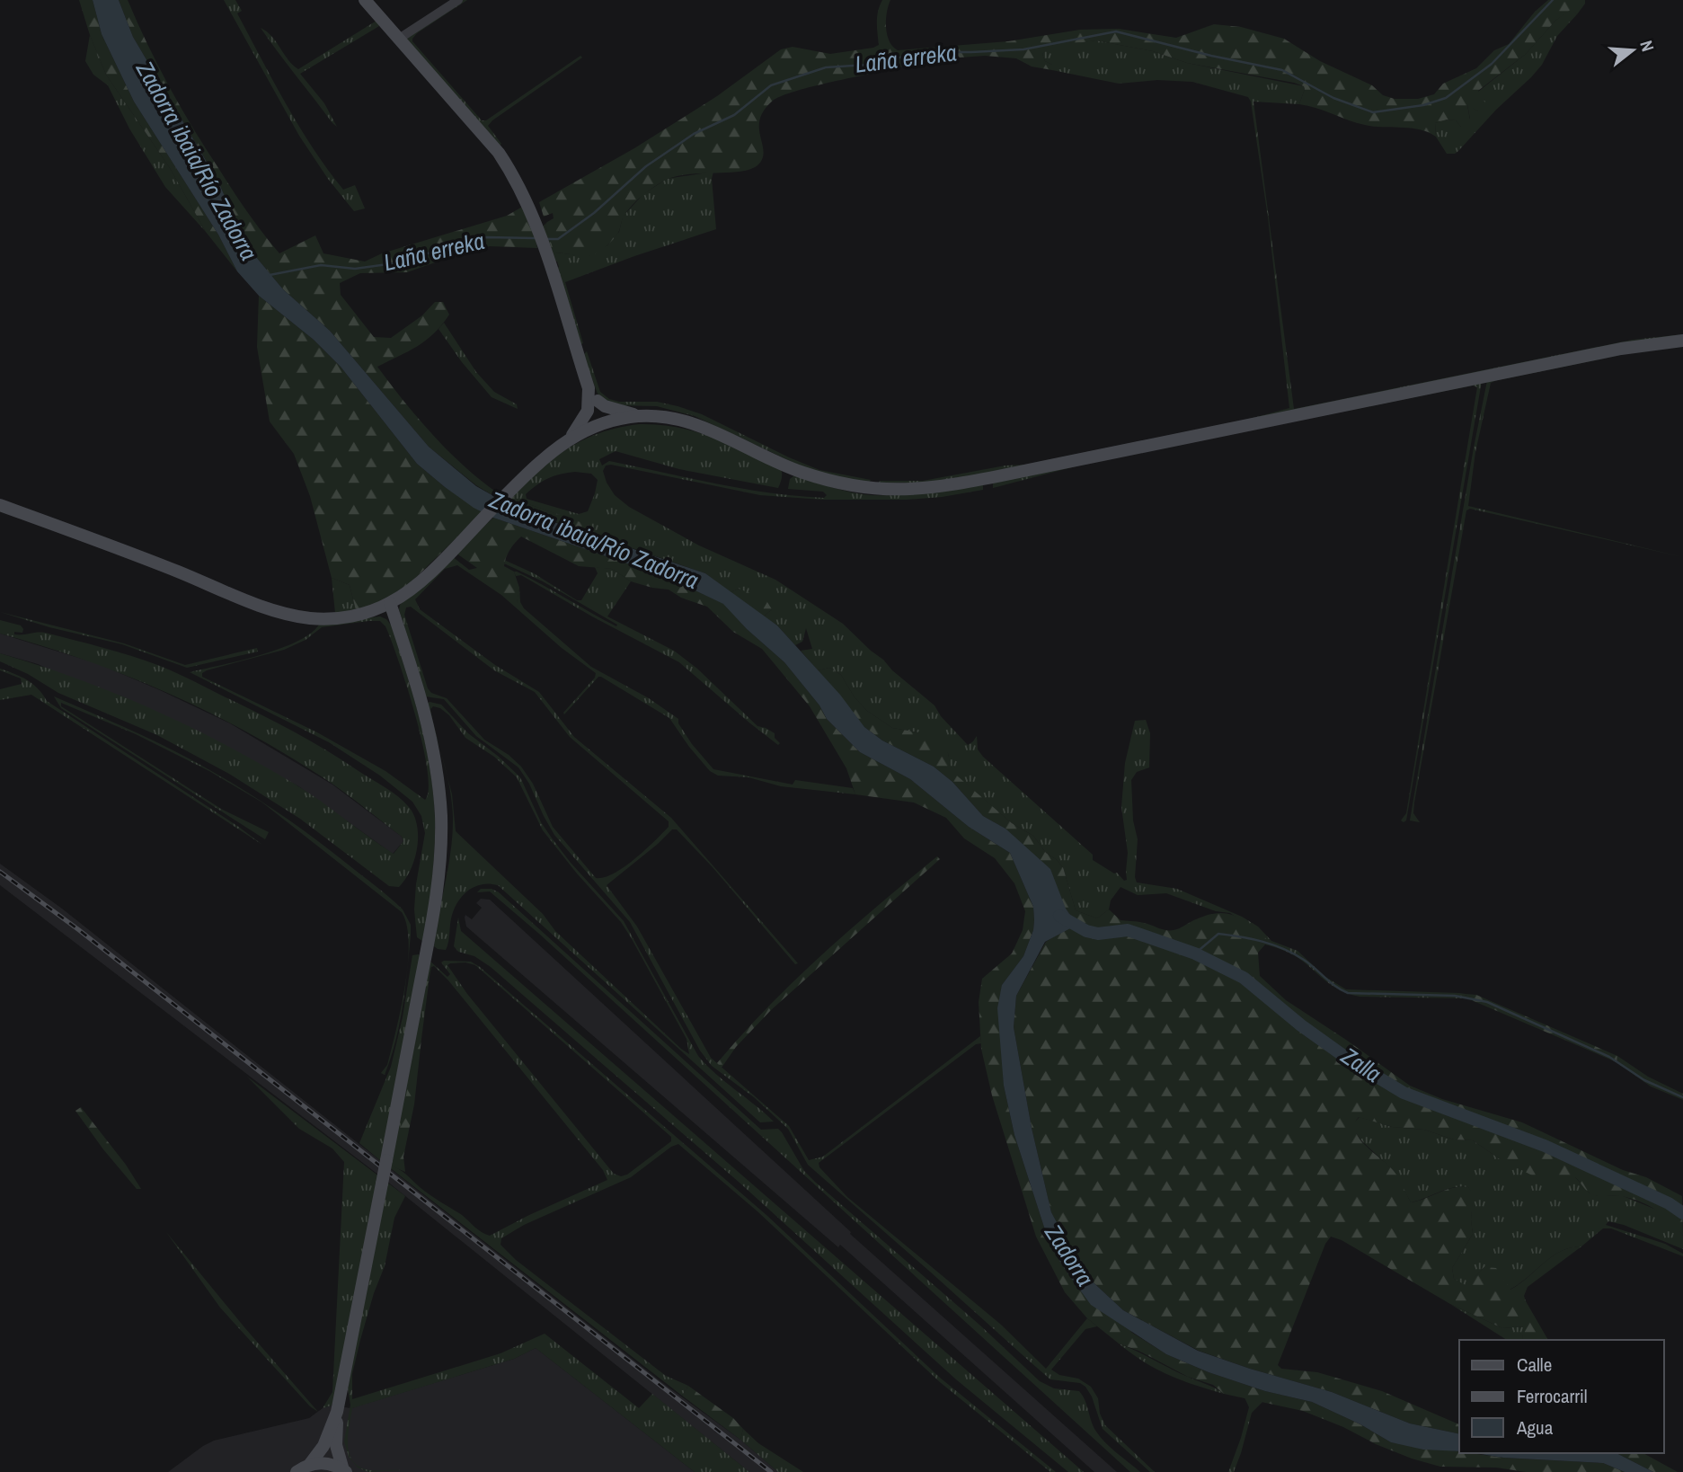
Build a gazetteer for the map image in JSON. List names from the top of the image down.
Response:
{
  "water": [
    "Laña erreka",
    "Zadorra ibaia/Río Zadorra",
    "Zalla",
    "Zadorra"
  ],
  "legend": ["Calle", "Ferrocarril", "Agua"],
  "north": "right"
}
